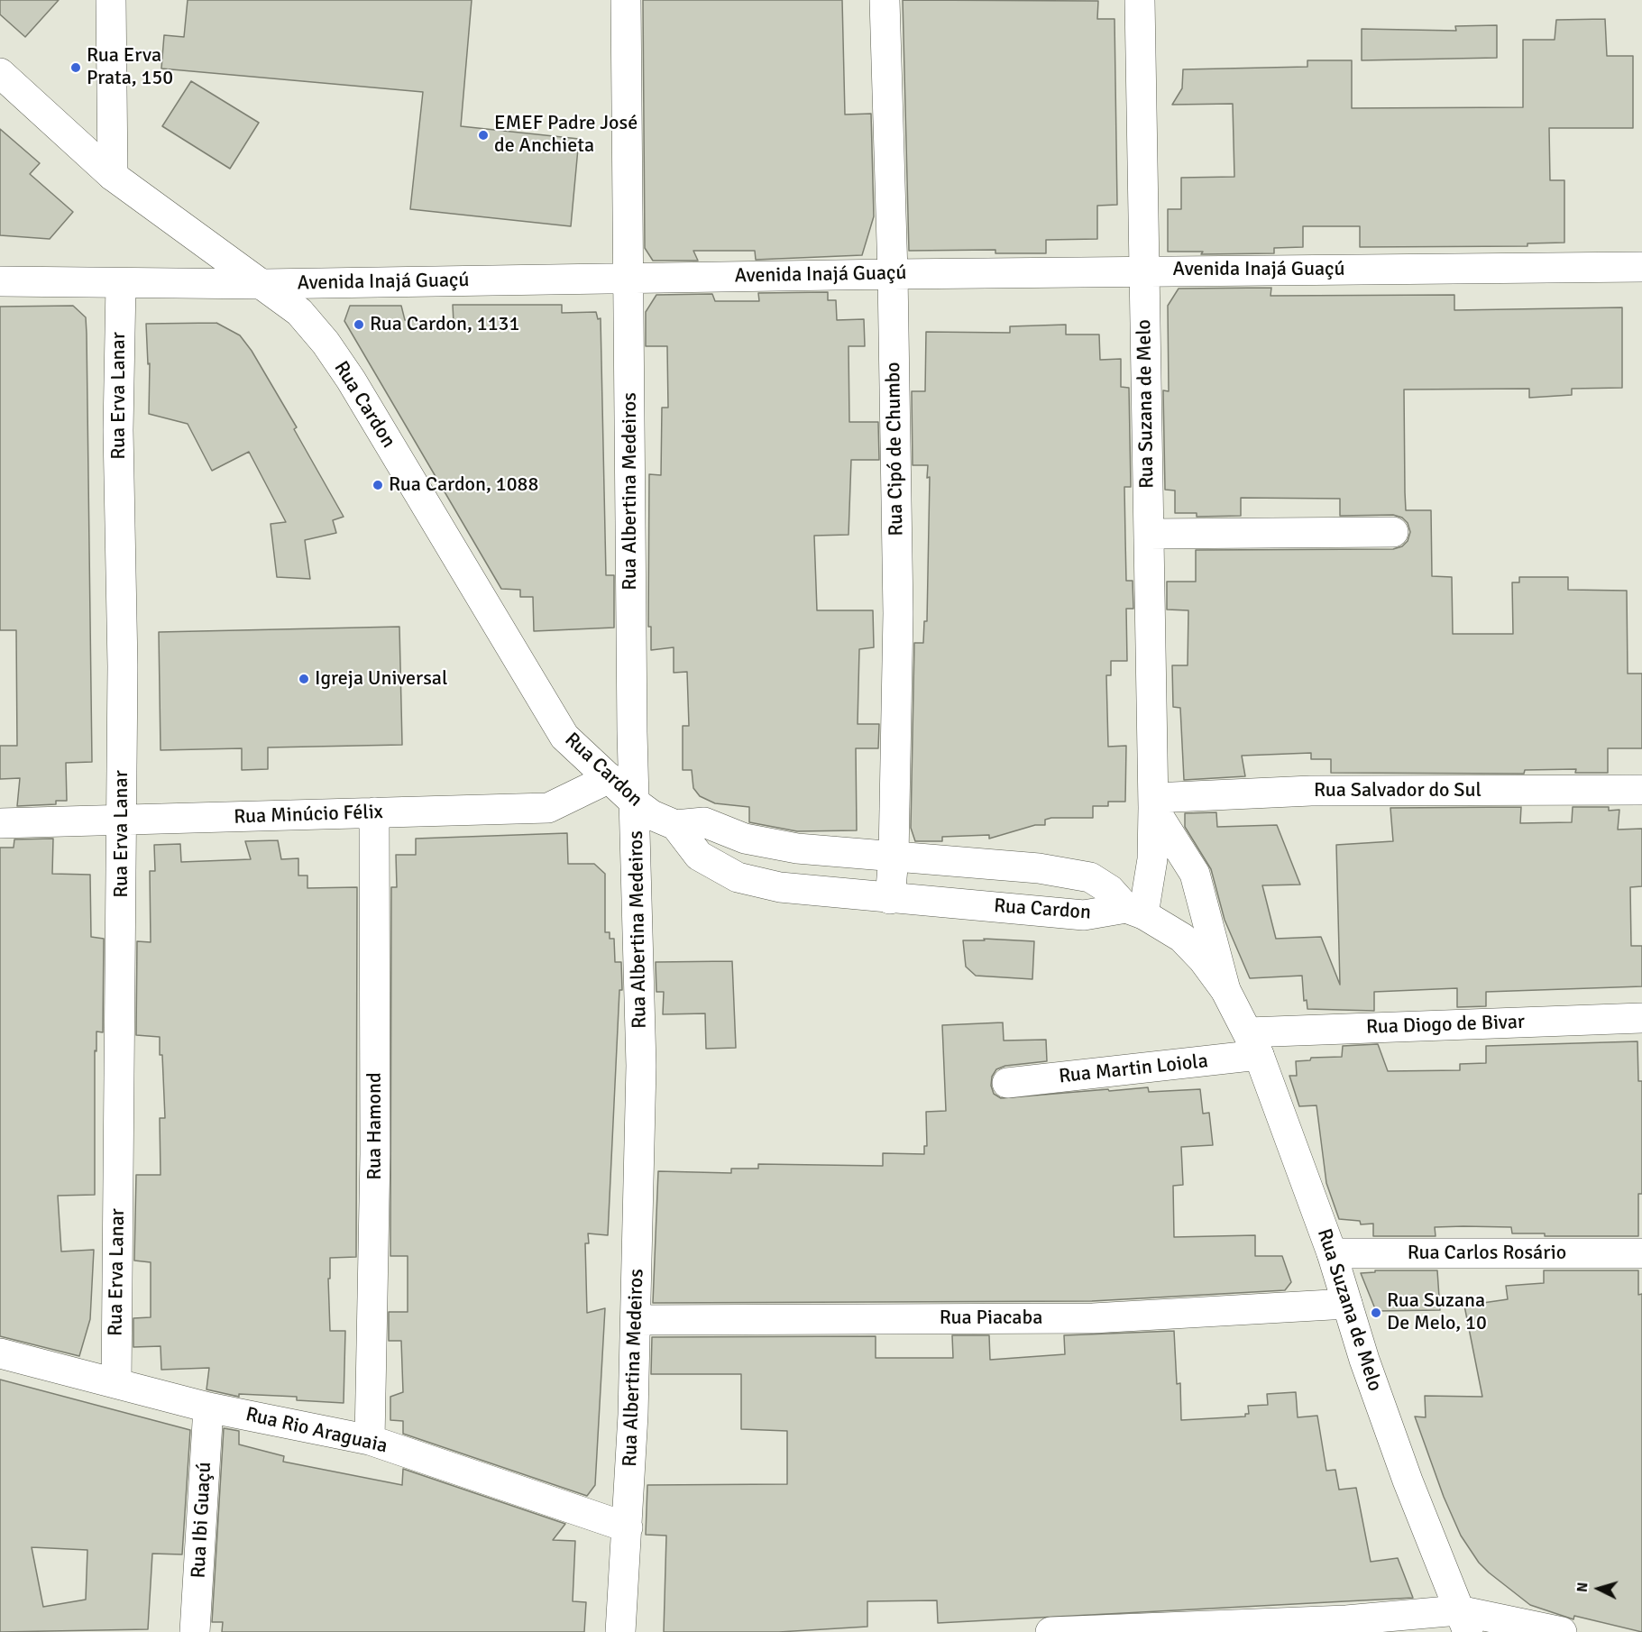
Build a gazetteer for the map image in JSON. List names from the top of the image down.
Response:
{
  "streets": {
    "street": [
      "Avenida Inajá Guaçú",
      "Rua Erva Lanar",
      "Rua Suzana de Melo",
      "Rua Cardon",
      "Rua Cipó de Chumbo",
      "Rua Albertina Medeiros",
      "Rua Salvador do Sul",
      "Rua Minúcio Félix",
      "Rua Diogo de Bivar",
      "Rua Martin Loiola",
      "Rua Hamond",
      "Rua Carlos Rosário",
      "Rua Piacaba",
      "Rua Rio Araguaia",
      "Rua Ibi Guaçú"
    ]
  },
  "crossings": [
    ["Avenida Inajá Guaçú", "Rua Erva Lanar"],
    ["Avenida Inajá Guaçú", "Rua Suzana de Melo"],
    ["Avenida Inajá Guaçú", "Rua Cardon"],
    ["Avenida Inajá Guaçú", "Rua Cipó de Chumbo"],
    ["Avenida Inajá Guaçú", "Rua Albertina Medeiros"],
    ["Rua Erva Lanar", "Rua Minúcio Félix"],
    ["Rua Erva Lanar", "Rua Rio Araguaia"],
    ["Rua Suzana de Melo", "Rua Cardon"],
    ["Rua Suzana de Melo", "Rua Salvador do Sul"],
    ["Rua Suzana de Melo", "Rua Diogo de Bivar"],
    ["Rua Suzana de Melo", "Rua Martin Loiola"],
    ["Rua Suzana de Melo", "Rua Carlos Rosário"],
    ["Rua Suzana de Melo", "Rua Piacaba"],
    ["Rua Cardon", "Rua Cipó de Chumbo"],
    ["Rua Cardon", "Rua Albertina Medeiros"],
    ["Rua Cardon", "Rua Minúcio Félix"],
    ["Rua Albertina Medeiros", "Rua Piacaba"],
    ["Rua Albertina Medeiros", "Rua Rio Araguaia"],
    ["Rua Minúcio Félix", "Rua Hamond"],
    ["Rua Diogo de Bivar", "Rua Martin Loiola"],
    ["Rua Hamond", "Rua Rio Araguaia"],
    ["Rua Rio Araguaia", "Rua Ibi Guaçú"]
  ],
  "places": [
    "Rua Erva Prata, 150",
    "EMEF Padre José de Anchieta",
    "Rua Cardon, 1131",
    "Rua Cardon, 1088",
    "Igreja Universal",
    "Rua Suzana De Melo, 10"
  ],
  "north": "left"
}
